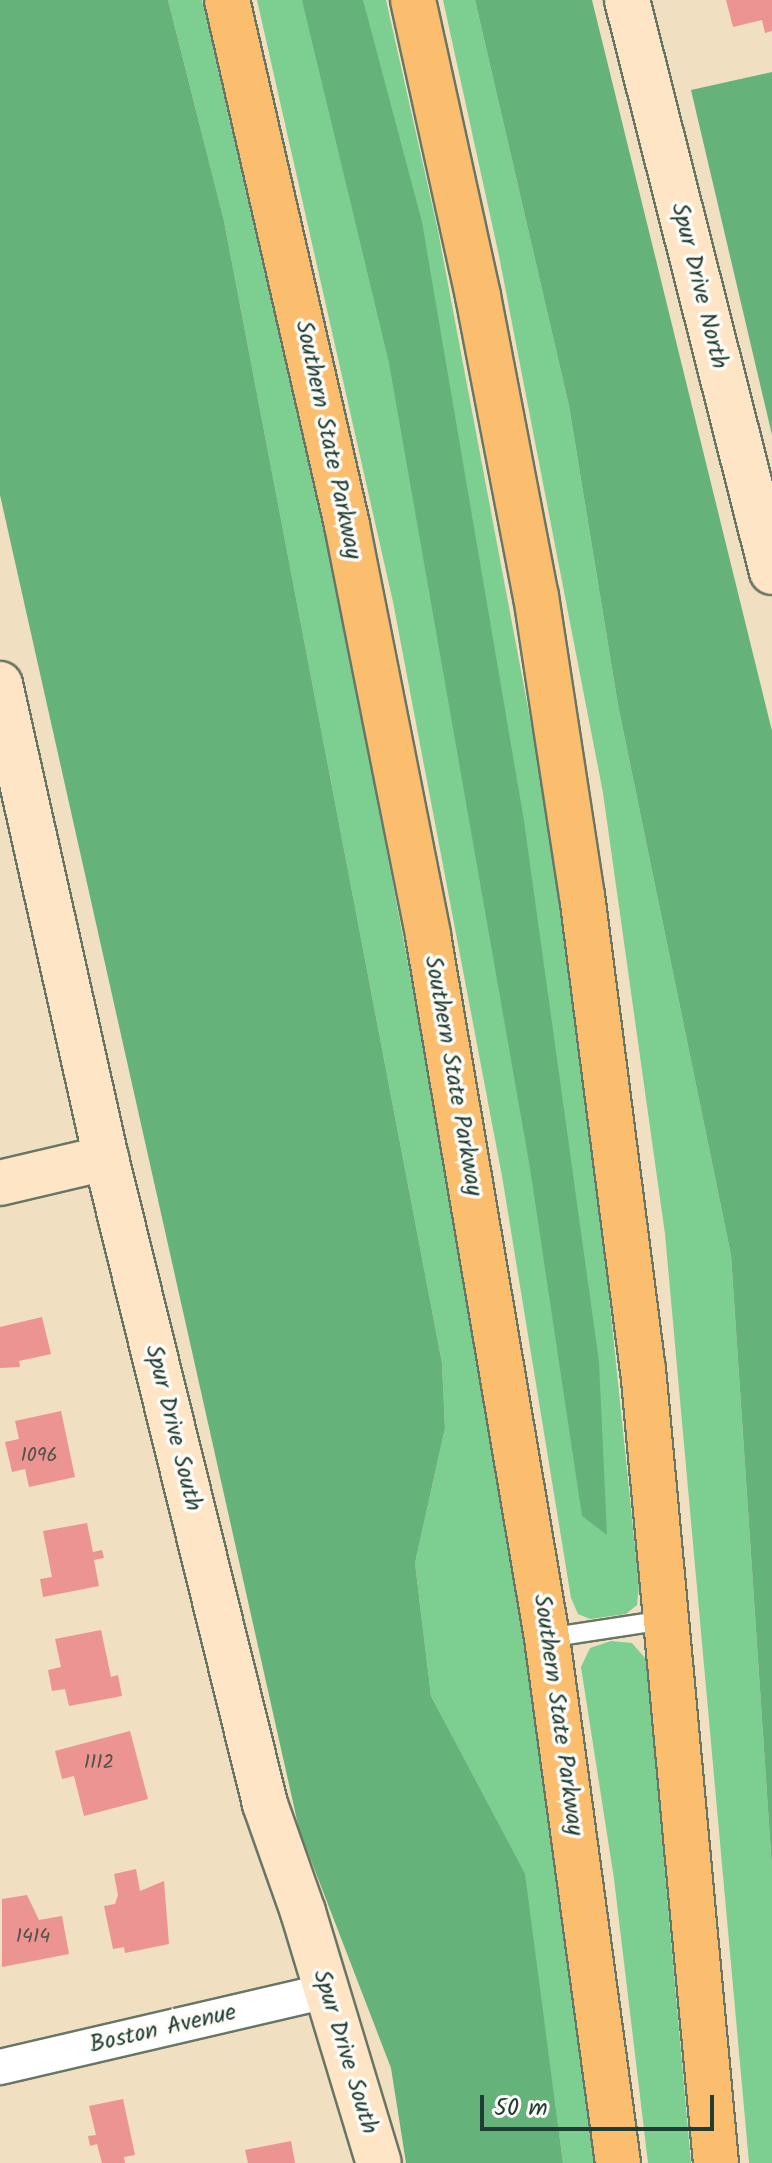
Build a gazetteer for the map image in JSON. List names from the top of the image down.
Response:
{
  "streets": {
    "highway": ["Southern State Parkway"],
    "street": ["Spur Drive North", "Spur Drive South", "Boston Avenue"]
  },
  "crossings": [
    ["Spur Drive South", "Boston Avenue"]
  ],
  "house_numbers": ["1096", "1112", "1414"],
  "scale_bar": "50 m"
}
